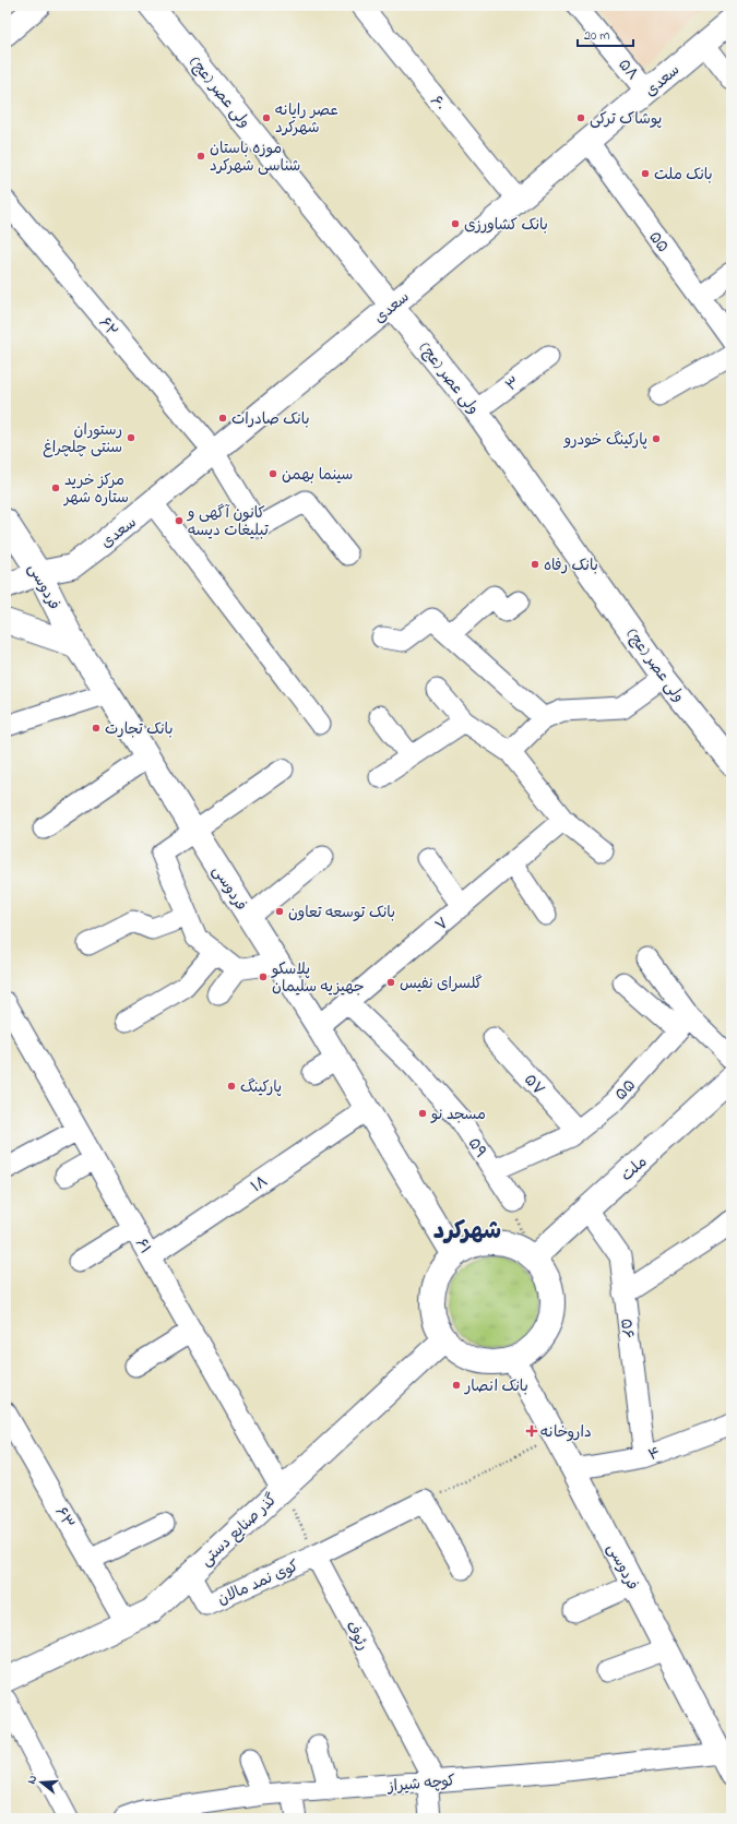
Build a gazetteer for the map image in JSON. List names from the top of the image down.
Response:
{
  "streets": {
    "main road": [
      "سعدی",
      "ولی عصر (عج)",
      "فردوسی",
      "ملت",
      "گذر صنایع دستی"
    ],
    "street": [
      "۵۸",
      "۶۰",
      "۵۵",
      "۶۲",
      "۳",
      "۷",
      "۵۷",
      "۵۹",
      "۱۸",
      "۶۱",
      "۵۶",
      "۴",
      "۶۳",
      "کوی نمد مالان",
      "رئوف",
      "کوچه شیراز"
    ]
  },
  "crossings": [
    ["۵۸", "سعدی"],
    ["سعدی", "ولی عصر (عج)"],
    ["سعدی", "۶۰"],
    ["سعدی", "۵۵"],
    ["سعدی", "۶۲"],
    ["سعدی", "فردوسی"],
    ["ولی عصر (عج)", "۳"],
    ["۵۵", "۵۷"],
    ["۵۵", "۵۹"],
    ["فردوسی", "۷"],
    ["فردوسی", "ملت"],
    ["فردوسی", "۱۸"],
    ["فردوسی", "۴"],
    ["فردوسی", "گذر صنایع دستی"],
    ["فردوسی", "کوچه شیراز"],
    ["۷", "۵۹"],
    ["ملت", "۵۶"],
    ["ملت", "گذر صنایع دستی"],
    ["۱۸", "۶۱"],
    ["۶۱", "گذر صنایع دستی"],
    ["۵۶", "۴"],
    ["۶۳", "گذر صنایع دستی"],
    ["گذر صنایع دستی", "کوی نمد مالان"],
    ["کوی نمد مالان", "رئوف"],
    ["رئوف", "کوچه شیراز"]
  ],
  "districts": ["شهرکرد"],
  "places": {
    "other": [
      "عصر رایانه شهرکرد",
      "پوشاک ترکی",
      "موزه باستان شناسی شهرکرد",
      "بانک ملت",
      "بانک کشاورزی",
      "بانک صادرات",
      "رستوران سنتی چلچراغ",
      "پارکینگ خودرو",
      "سینما بهمن",
      "مرکز خرید ستاره شهر",
      "کانون آگهی و تبلیغات دیسه",
      "بانک رفاه",
      "بانک تجارت",
      "بانک توسعه تعاون",
      "پلاسکو جهیزیه سلیمان",
      "گلسرای نفیس",
      "پارکینگ",
      "مسجد نو",
      "بانک انصار"
    ],
    "health": ["داروخانه"]
  },
  "scale_bar": "20 m",
  "north": "left"
}
